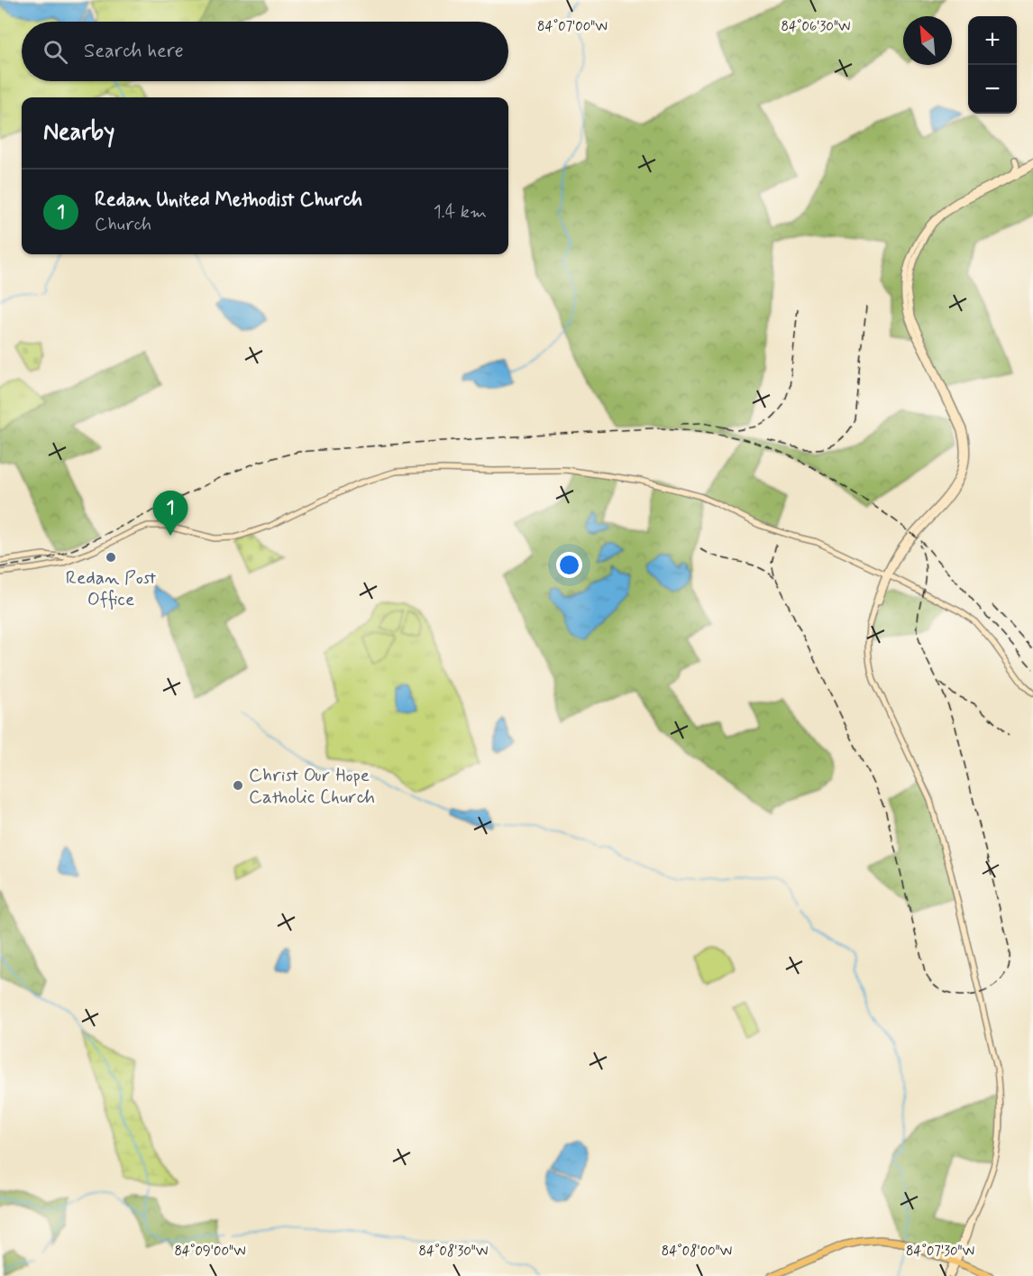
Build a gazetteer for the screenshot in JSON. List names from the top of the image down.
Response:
{
  "places": ["Redan Post Office", "Christ Our Hope Catholic Church"],
  "north": "top left",
  "page": {
    "map_buttons": ["+", "−"],
    "search": "Search here",
    "heading": "Nearby",
    "list": [
      {
        "mark": "1",
        "name": "Redan United Methodist Church",
        "note": "Church",
        "value": "1.4 km"
      }
    ],
    "pins": "1"
  },
  "coordinates": [
    "84°07'00\"W",
    "84°06'30\"W",
    "84°09'00\"W",
    "84°08'30\"W",
    "84°08'00\"W",
    "84°07'30\"W"
  ]
}
